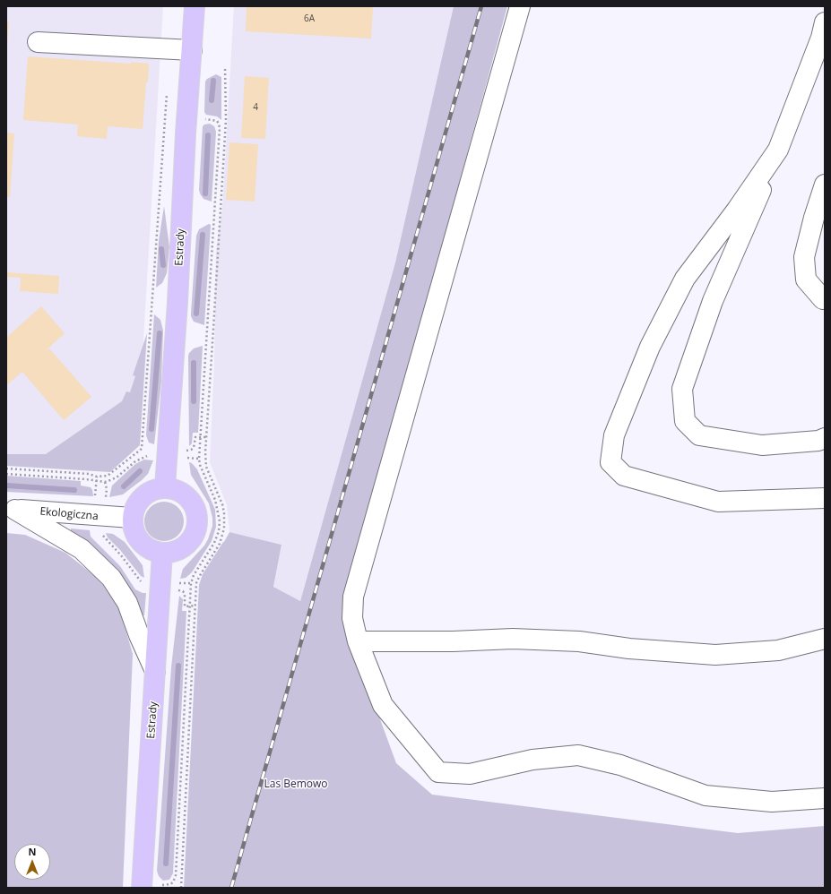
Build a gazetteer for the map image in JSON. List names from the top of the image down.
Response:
{
  "streets": {
    "main road": ["Estrady"],
    "street": ["Ekologiczna"]
  },
  "crossings": [
    ["Estrady", "Ekologiczna"]
  ],
  "parks": ["Las Bemowo"],
  "house_numbers": ["6A", "4"],
  "north": "top"
}
